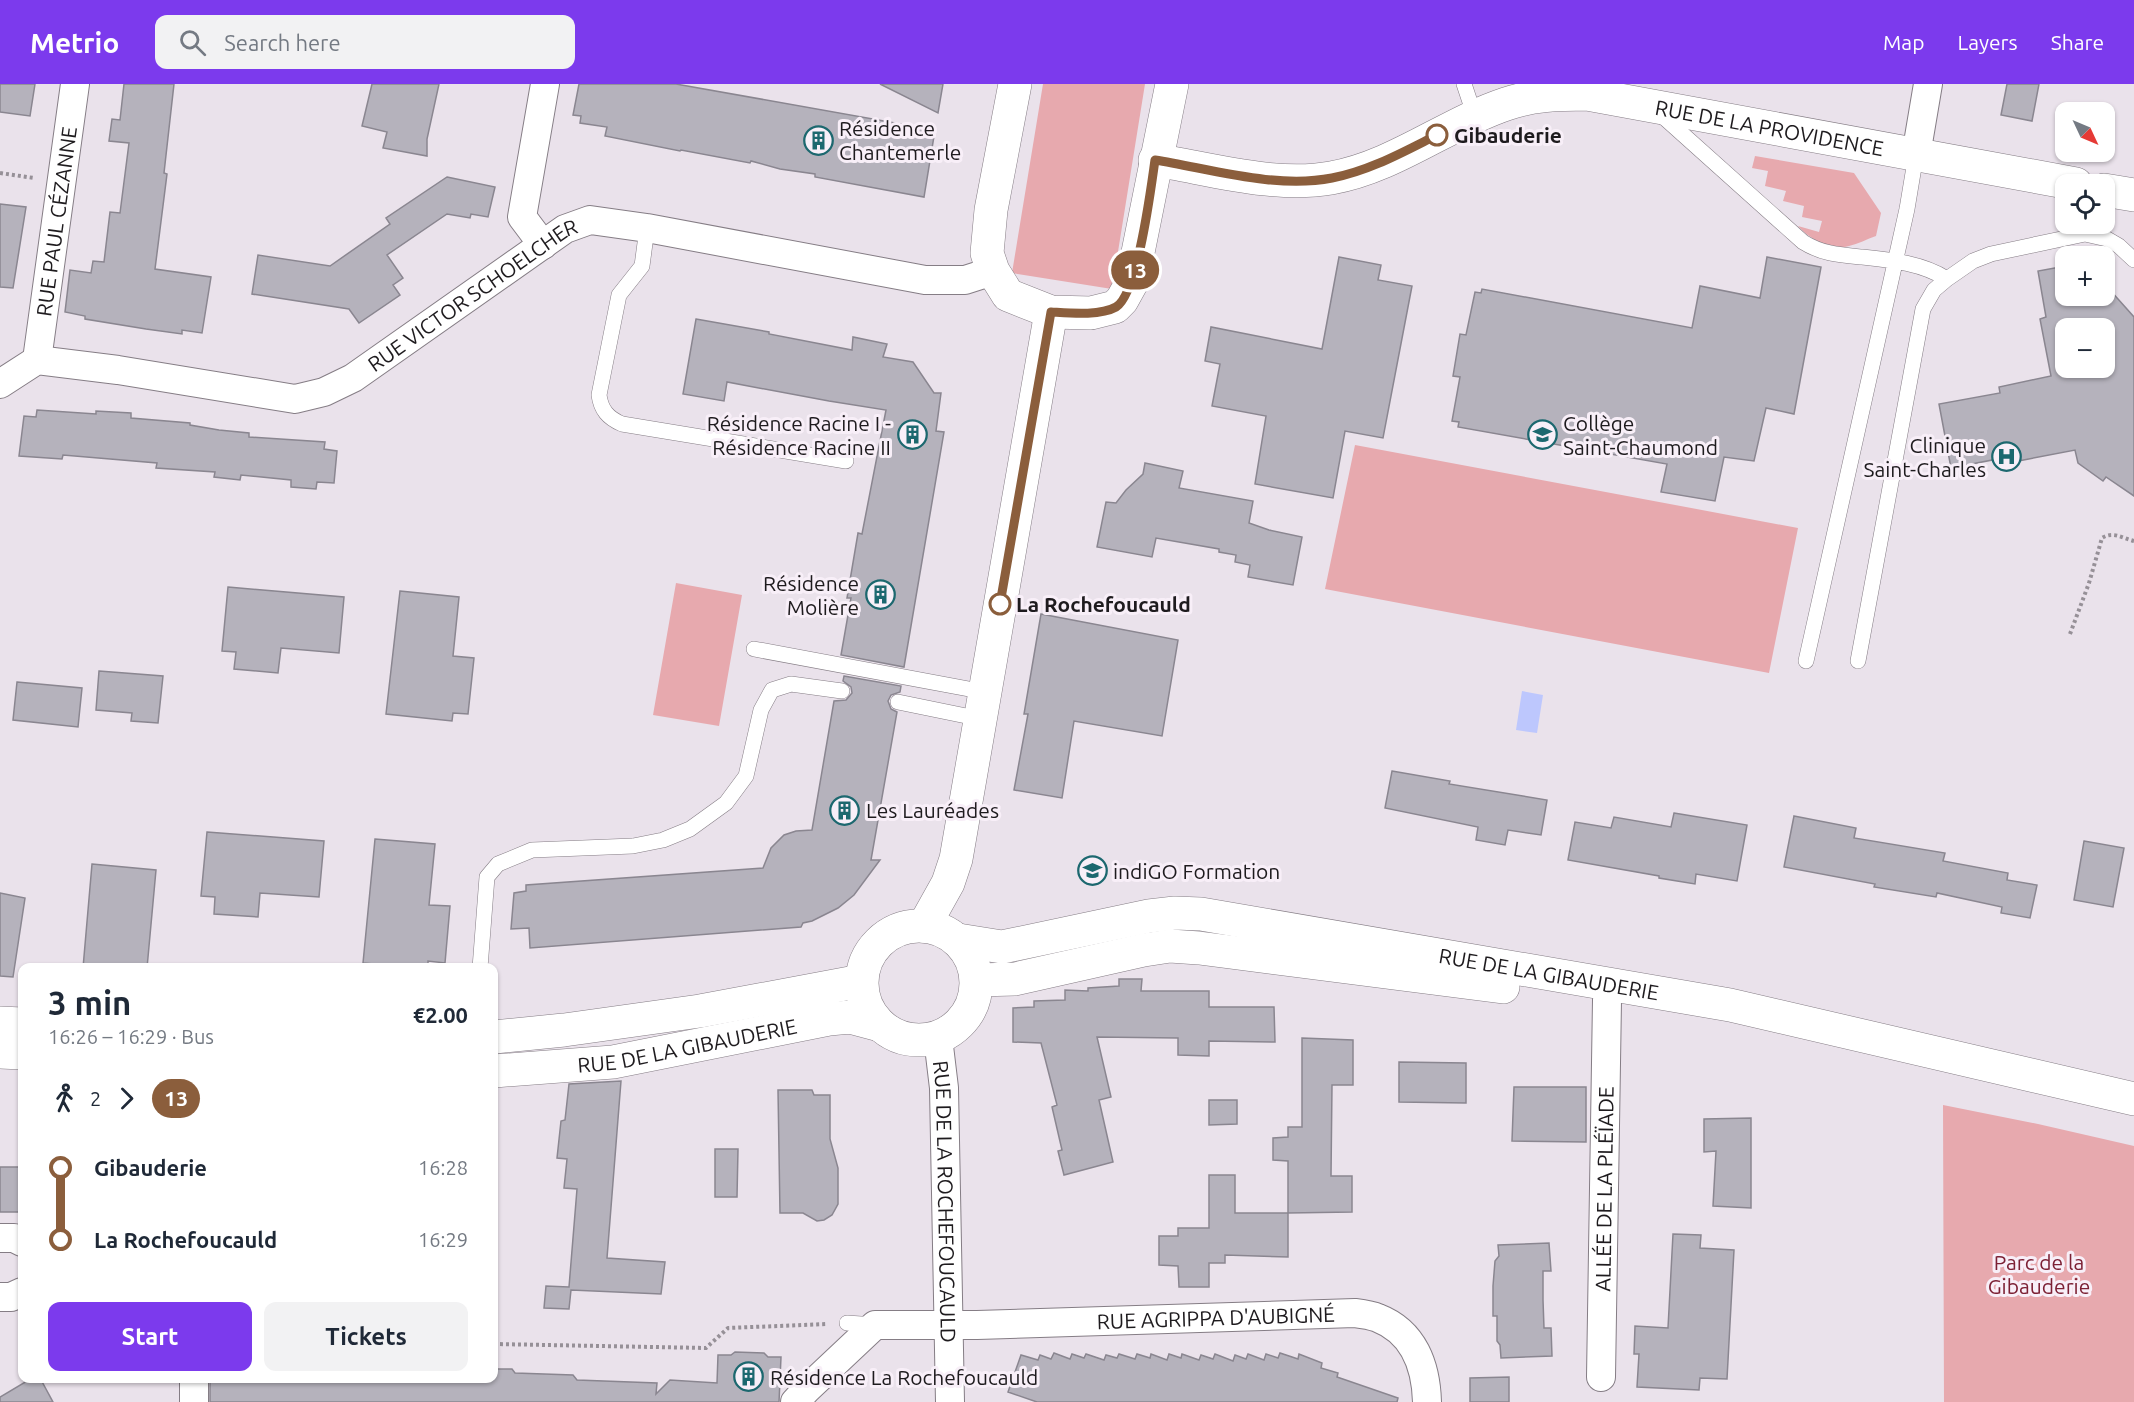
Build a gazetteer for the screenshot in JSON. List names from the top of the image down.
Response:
{
  "streets": {
    "street": [
      "RUE DE LA PROVIDENCE",
      "RUE PAUL CÉZANNE",
      "RUE VICTOR SCHOELCHER",
      "RUE DE LA GIBAUDERIE",
      "ALLÉE DE LA PLÉÏADE",
      "RUE DE LA ROCHEFOUCAULD",
      "RUE AGRIPPA D'AUBIGNÉ"
    ]
  },
  "crossings": [
    ["RUE PAUL CÉZANNE", "RUE VICTOR SCHOELCHER"],
    ["RUE DE LA GIBAUDERIE", "ALLÉE DE LA PLÉÏADE"],
    ["RUE DE LA GIBAUDERIE", "RUE DE LA ROCHEFOUCAULD"],
    ["RUE DE LA ROCHEFOUCAULD", "RUE AGRIPPA D'AUBIGNÉ"]
  ],
  "parks": ["Parc de la Gibauderie"],
  "places": {
    "other": ["Gibauderie", "La Rochefoucauld"],
    "building": [
      "Résidence Chantemerle",
      "Résidence Racine I - Résidence Racine II",
      "Résidence Molière",
      "Les Lauréades",
      "Résidence La Rochefoucauld"
    ],
    "school or university": ["Collège Saint-Chaumond", "indiGO Formation"],
    "hospital": ["Clinique Saint-Charles"]
  },
  "lines": ["bus line 13"],
  "north": "bottom right",
  "page": {
    "header": "Metrio",
    "search": "Search here",
    "nav": ["Map", "Layers", "Share"],
    "on_map": "13",
    "map_buttons": ["+", "−"],
    "heading": ["3 min", "16:26 – 16:29 · Bus", "€2.00"],
    "legs": ["2", "13"],
    "list": [
      {
        "name": "Gibauderie",
        "value": "16:28"
      },
      {
        "name": "La Rochefoucauld",
        "value": "16:29"
      }
    ],
    "buttons": ["Start", "Tickets"]
  }
}
